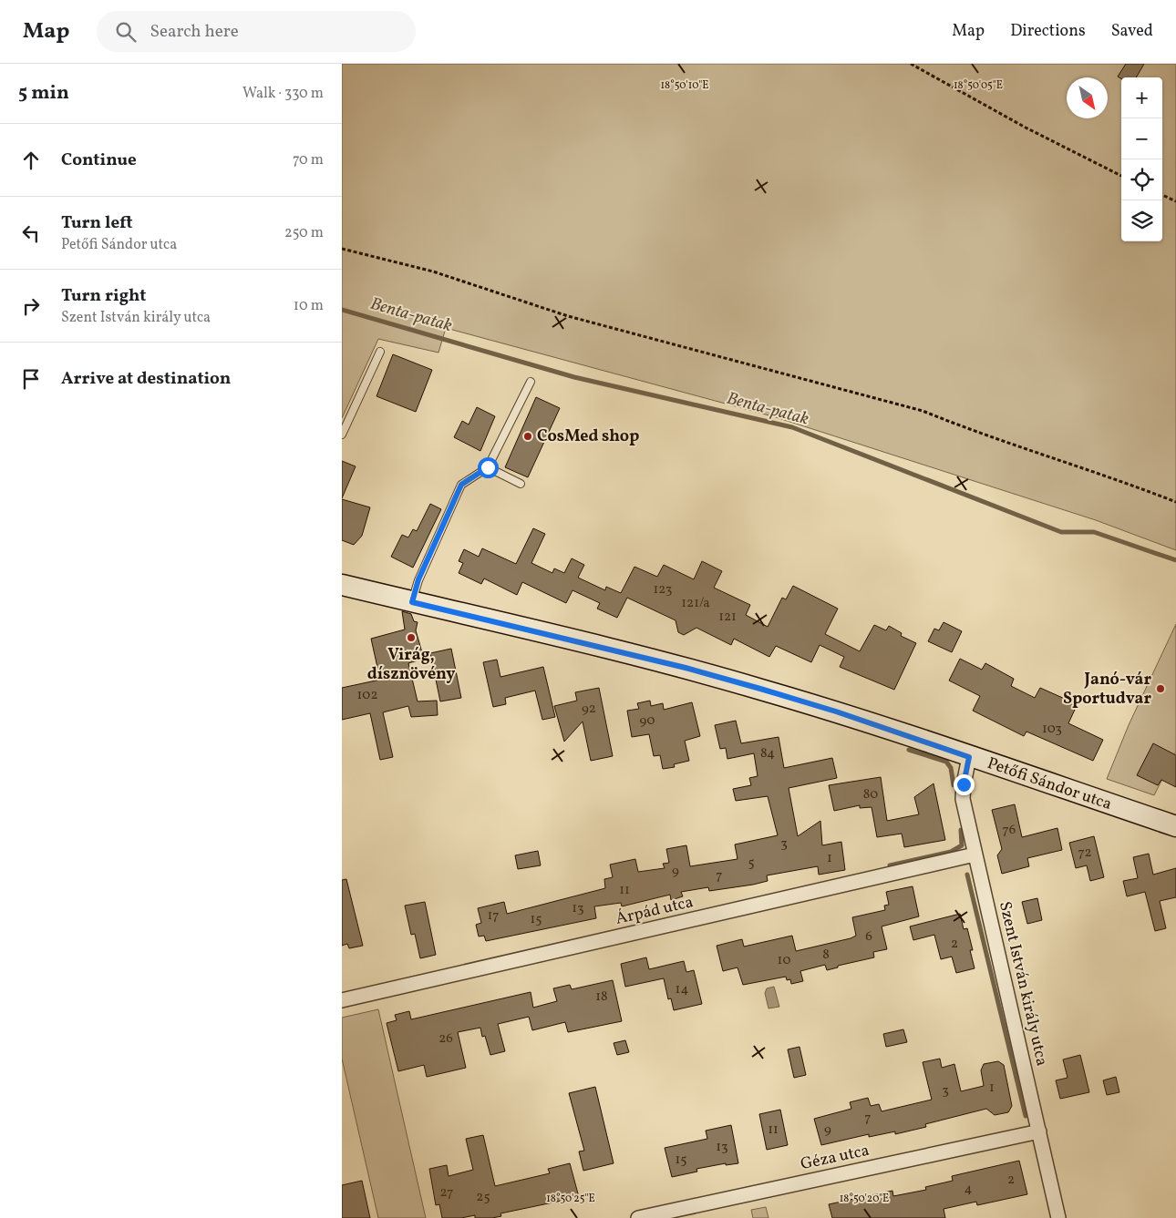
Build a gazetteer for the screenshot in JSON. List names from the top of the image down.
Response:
{
  "streets": {
    "main road": ["Petőfi Sándor utca"],
    "street": ["Árpád utca", "Szent István király utca", "Géza utca"]
  },
  "crossings": [
    ["Petőfi Sándor utca", "Szent István király utca"],
    ["Árpád utca", "Szent István király utca"],
    ["Szent István király utca", "Géza utca"]
  ],
  "water": ["Benta-patak"],
  "places": ["CosMed shop", "Virág, dísznövény", "Janó-vár Sportudvar"],
  "house_numbers": [
    "123",
    "121/a",
    "121",
    "102",
    "92",
    "90",
    "103",
    "84",
    "80",
    "76",
    "3",
    "72",
    "1",
    "5",
    "9",
    "7",
    "11",
    "13",
    "17",
    "15",
    "6",
    "2",
    "8",
    "10",
    "14",
    "18",
    "26",
    "1",
    "3",
    "7",
    "11",
    "9",
    "13",
    "15",
    "2",
    "4",
    "27",
    "25"
  ],
  "north": "bottom right",
  "page": {
    "header": "Map",
    "search": "Search here",
    "nav": ["Map", "Directions", "Saved"],
    "heading": ["5 min", "Walk · 330 m"],
    "map_buttons": ["+", "−"],
    "list": [
      ["Continue", "70 m"],
      ["Turn left", "Petőfi Sándor utca", "250 m"],
      ["Turn right", "Szent István király utca", "10 m"],
      "Arrive at destination"
    ]
  },
  "coordinates": [
    "18°50'10\"E",
    "18°50'05\"E",
    "18°50'25\"E",
    "18°50'20\"E"
  ]
}
